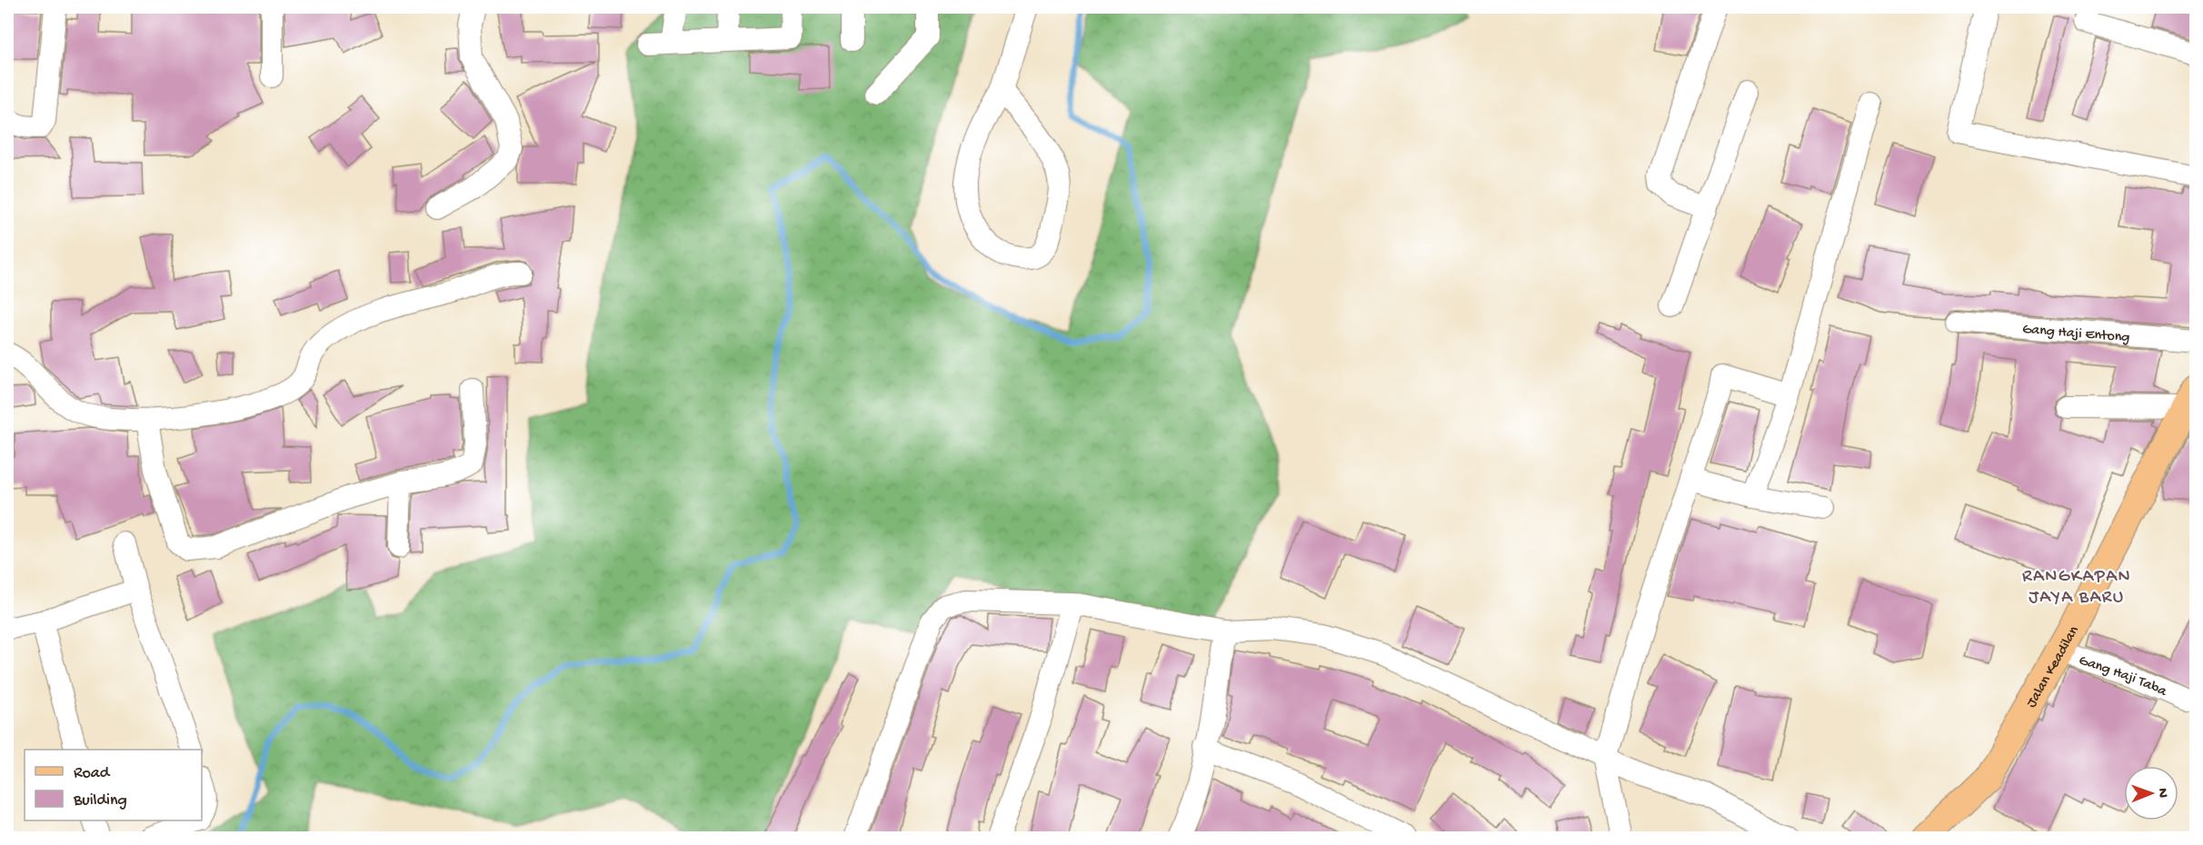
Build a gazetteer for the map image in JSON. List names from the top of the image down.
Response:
{
  "streets": {
    "main road": ["Jalan Keadilan"],
    "street": ["Gang Haji Entong", "Gang Haji Taba"]
  },
  "crossings": [
    ["Jalan Keadilan", "Gang Haji Taba"]
  ],
  "districts": ["RANGKAPAN JAYA BARU"],
  "legend": ["Road", "Building"],
  "north": "right"
}
